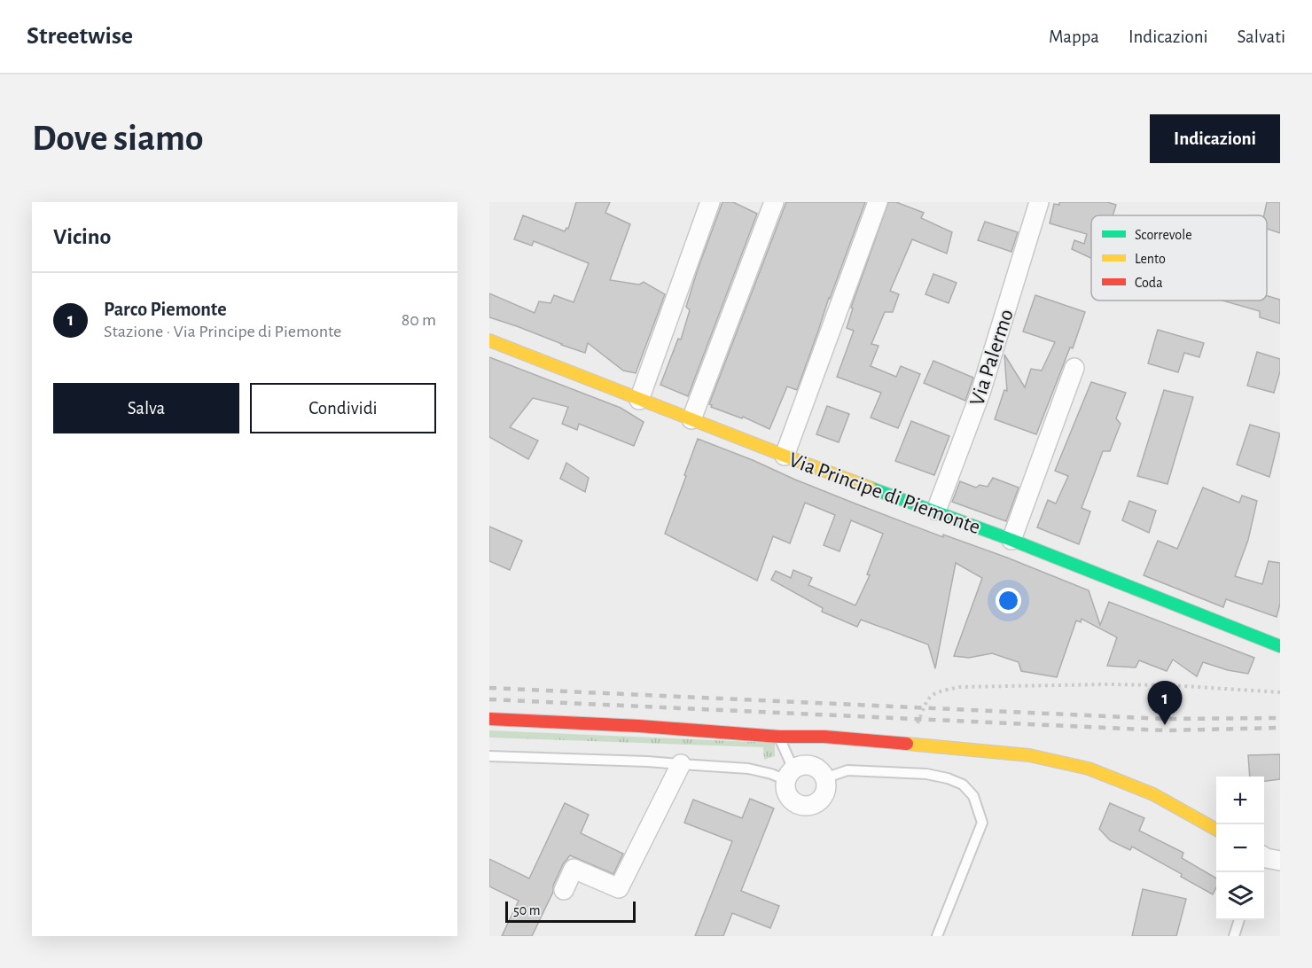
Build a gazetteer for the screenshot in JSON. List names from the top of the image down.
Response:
{
  "streets": {
    "street": ["Via Palermo", "Via Principe di Piemonte"]
  },
  "crossings": [
    ["Via Palermo", "Via Principe di Piemonte"]
  ],
  "legend": ["Scorrevole", "Lento", "Coda"],
  "scale_bar": "50 m",
  "page": {
    "header": "Streetwise",
    "nav": ["Mappa", "Indicazioni", "Salvati"],
    "buttons": [
      "Indicazioni",
      ["Salva", "Condividi"]
    ],
    "title": "Dove siamo",
    "heading": "Vicino",
    "list": [
      {
        "mark": "1",
        "name": "Parco Piemonte",
        "note": "Stazione · Via Principe di Piemonte",
        "value": "80 m"
      }
    ],
    "pins": "1",
    "map_buttons": ["+", "−"],
    "scale": "50 m"
  }
}
